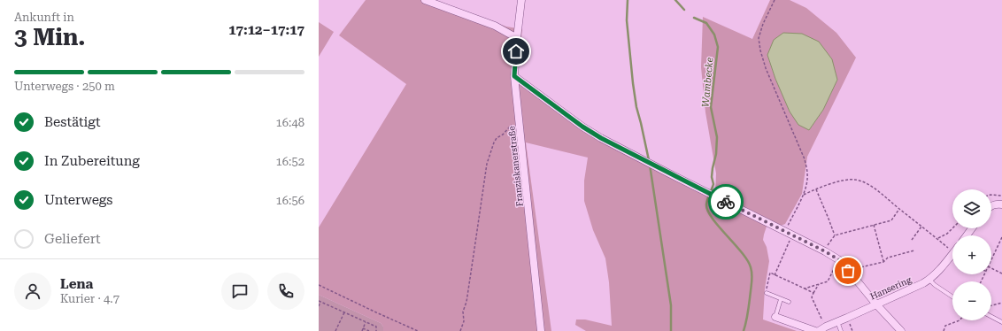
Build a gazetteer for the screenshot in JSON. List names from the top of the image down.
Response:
{
  "streets": {
    "street": ["Franziskanerstraße", "Hansering"]
  },
  "water": ["Wambecke"],
  "page": {
    "heading": ["3 Min.", "Ankunft in", "17:12–17:17"],
    "panel": ["Lena", "Kurier · 4.7"],
    "bar": "Unterwegs · 250 m",
    "list": [
      ["Bestätigt", "16:48"],
      ["In Zubereitung", "16:52"],
      ["Unterwegs", "16:56"],
      "Geliefert"
    ],
    "map_buttons": ["+", "−"]
  }
}
